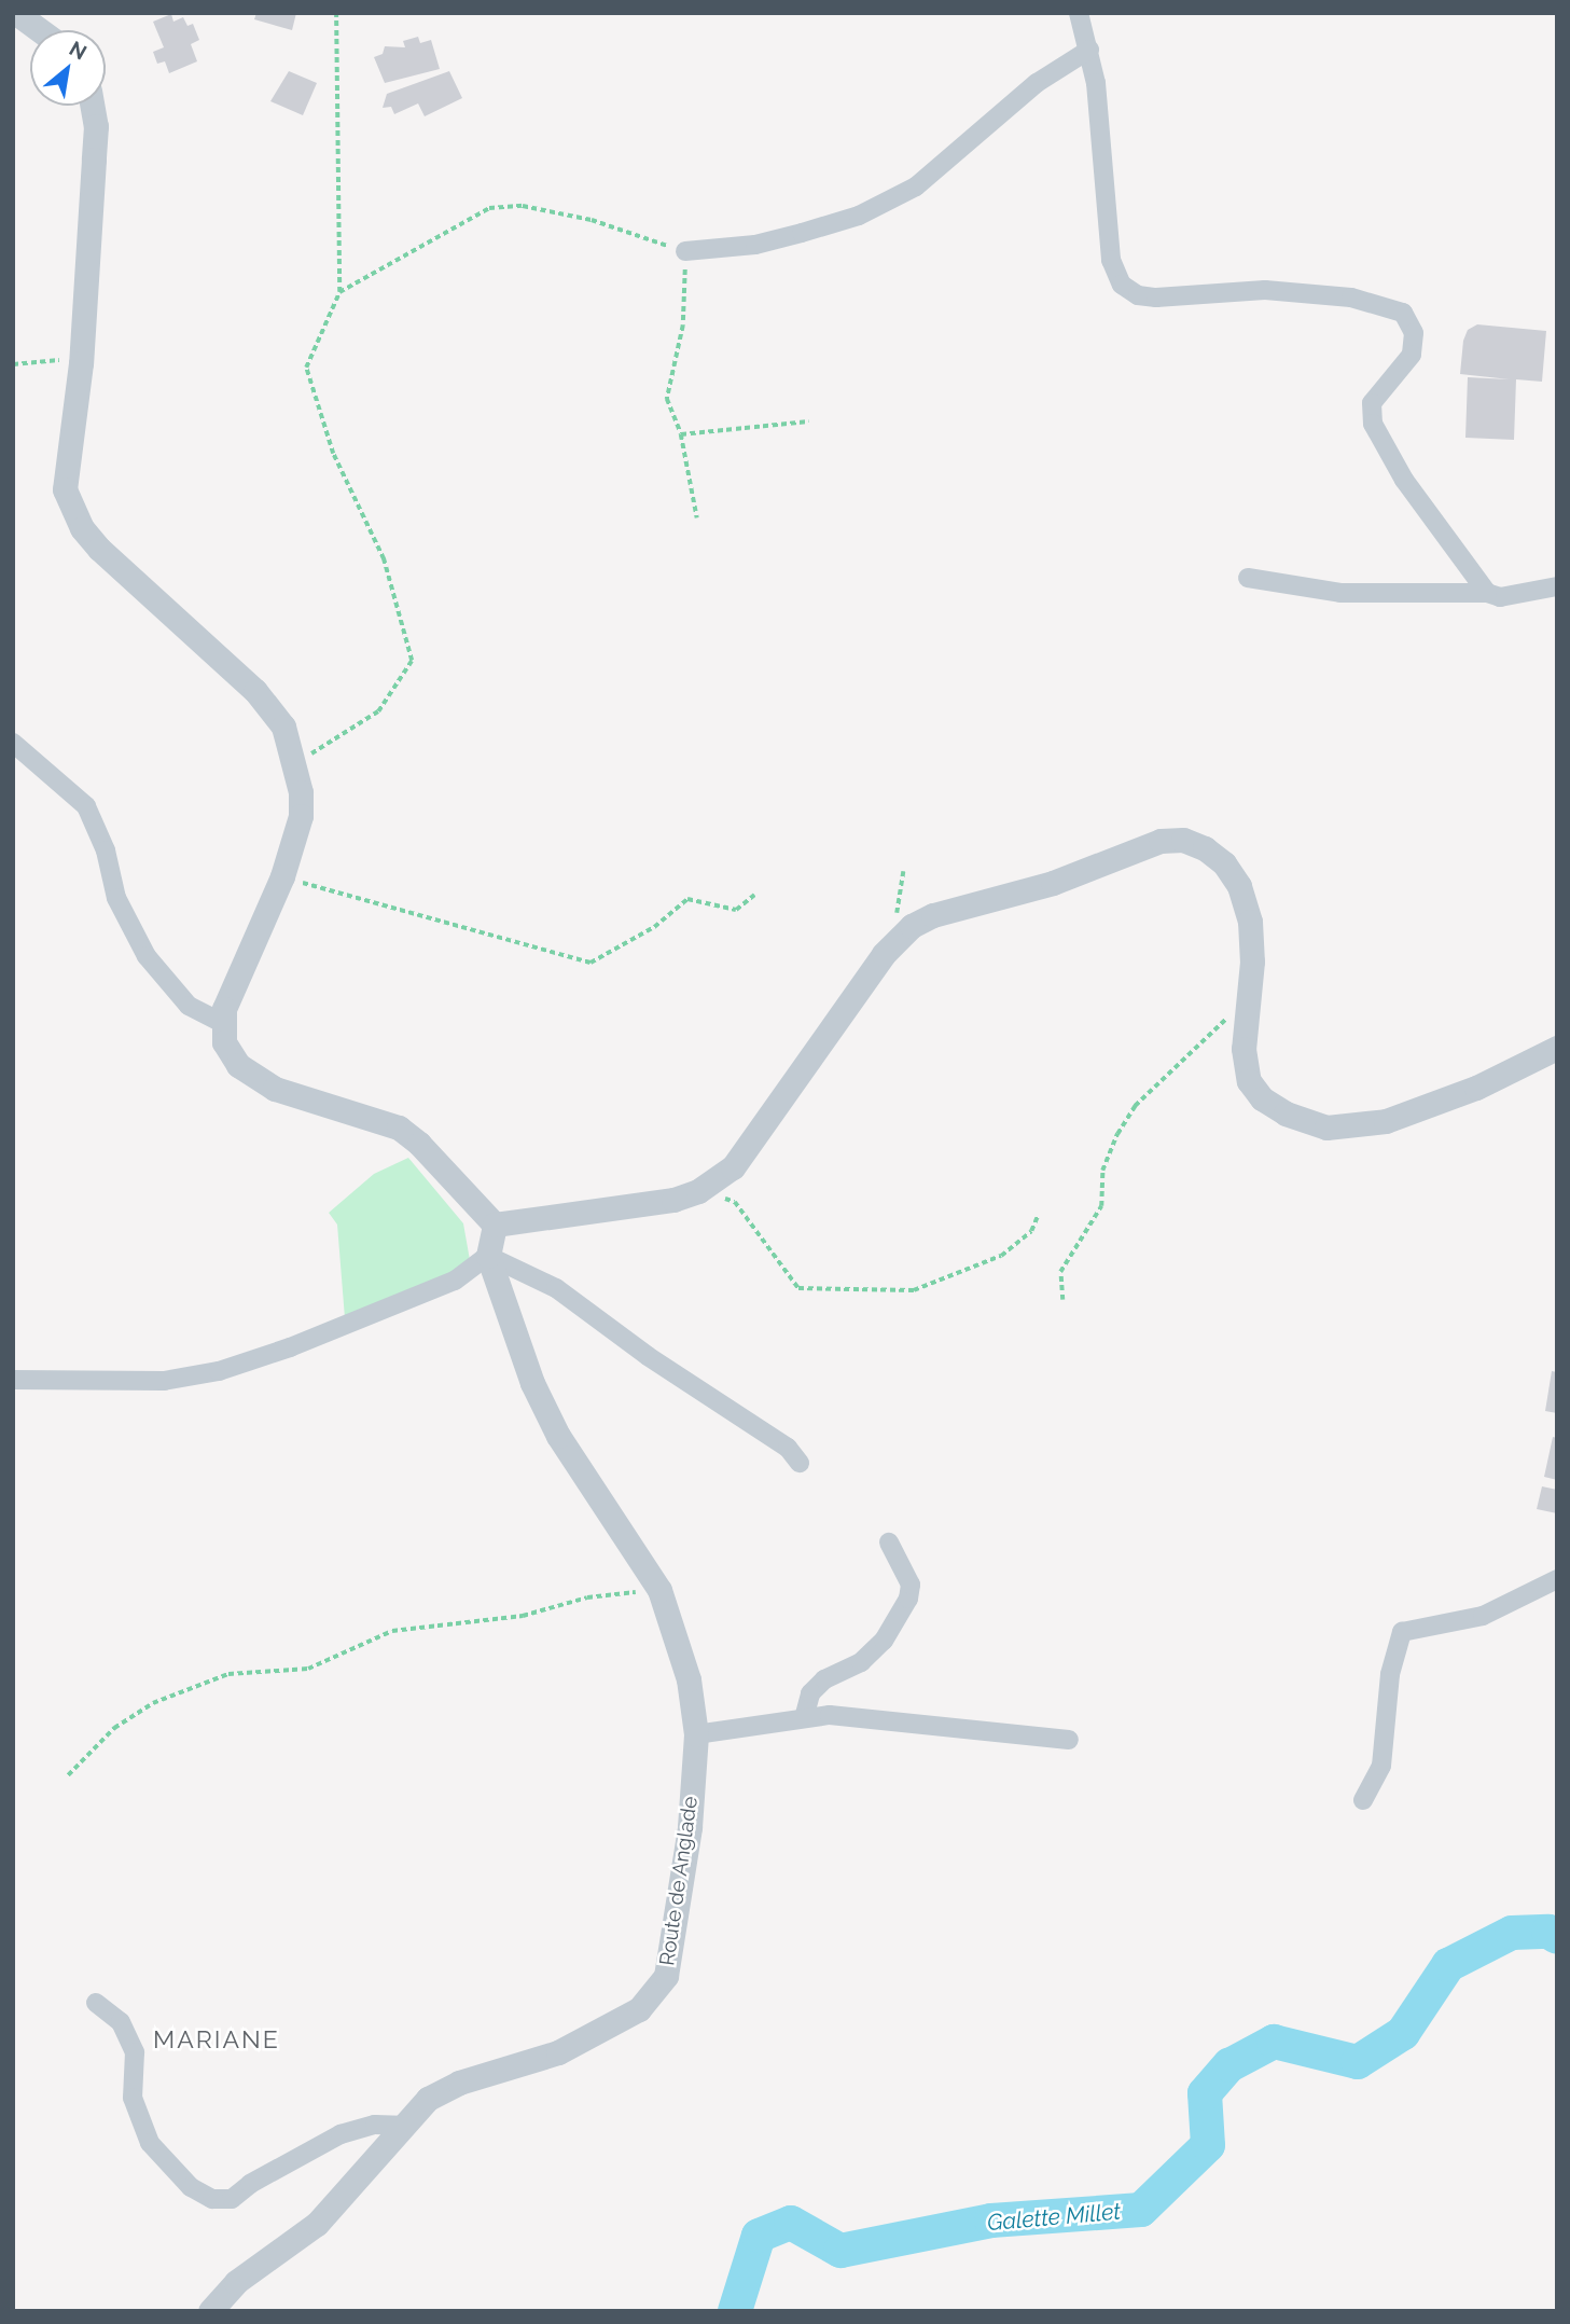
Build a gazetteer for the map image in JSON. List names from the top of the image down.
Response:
{
  "streets": {
    "street": ["Route de Anglade"]
  },
  "districts": ["MARIANE"],
  "water": ["Galette Millet"],
  "north": "top right"
}
